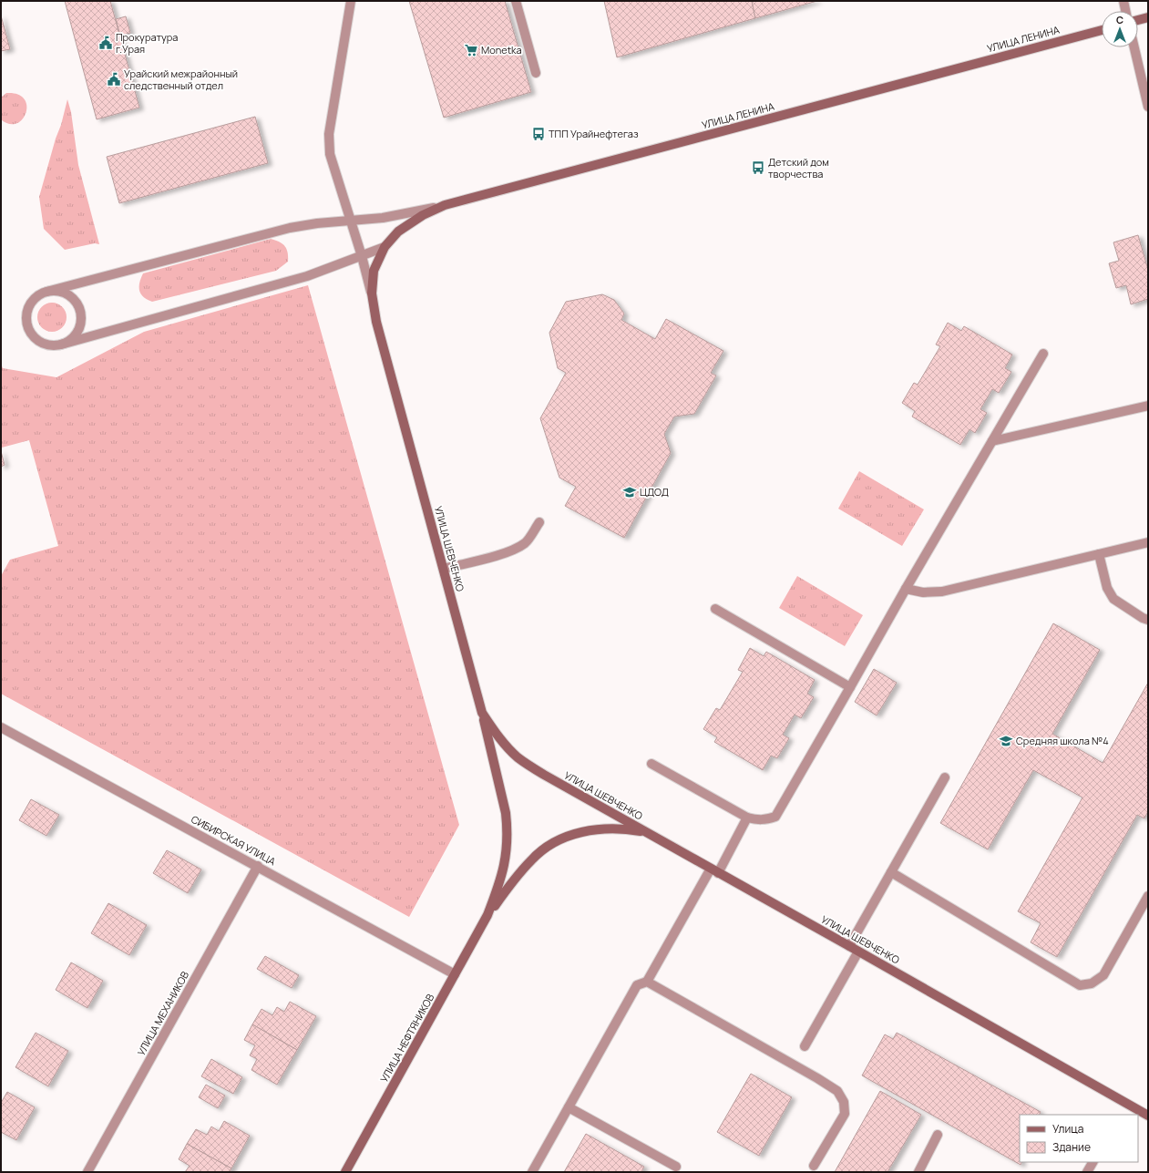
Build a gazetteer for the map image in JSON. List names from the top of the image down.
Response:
{
  "streets": {
    "main road": ["УЛИЦА ЛЕНИНА", "УЛИЦА ШЕВЧЕНКО", "УЛИЦА НЕФТЯНИКОВ"],
    "street": ["СИБИРСКАЯ УЛИЦА", "УЛИЦА МЕХАНИКОВ"]
  },
  "crossings": [
    ["УЛИЦА ЛЕНИНА", "УЛИЦА ШЕВЧЕНКО"],
    ["УЛИЦА ШЕВЧЕНКО", "УЛИЦА НЕФТЯНИКОВ"],
    ["СИБИРСКАЯ УЛИЦА", "УЛИЦА МЕХАНИКОВ"],
    ["СИБИРСКАЯ УЛИЦА", "УЛИЦА НЕФТЯНИКОВ"]
  ],
  "places": {
    "public building": ["Прокуратура г.Урая", "Урайский межрайонный следственный отдел"],
    "supermarket": ["Monetka"],
    "bus stop": ["ТПП Урайнефтегаз", "Детский дом творчества"],
    "school or university": ["ЦДОД", "Средняя школа №4"]
  },
  "legend": ["Улица", "Здание"],
  "north": "top"
}
